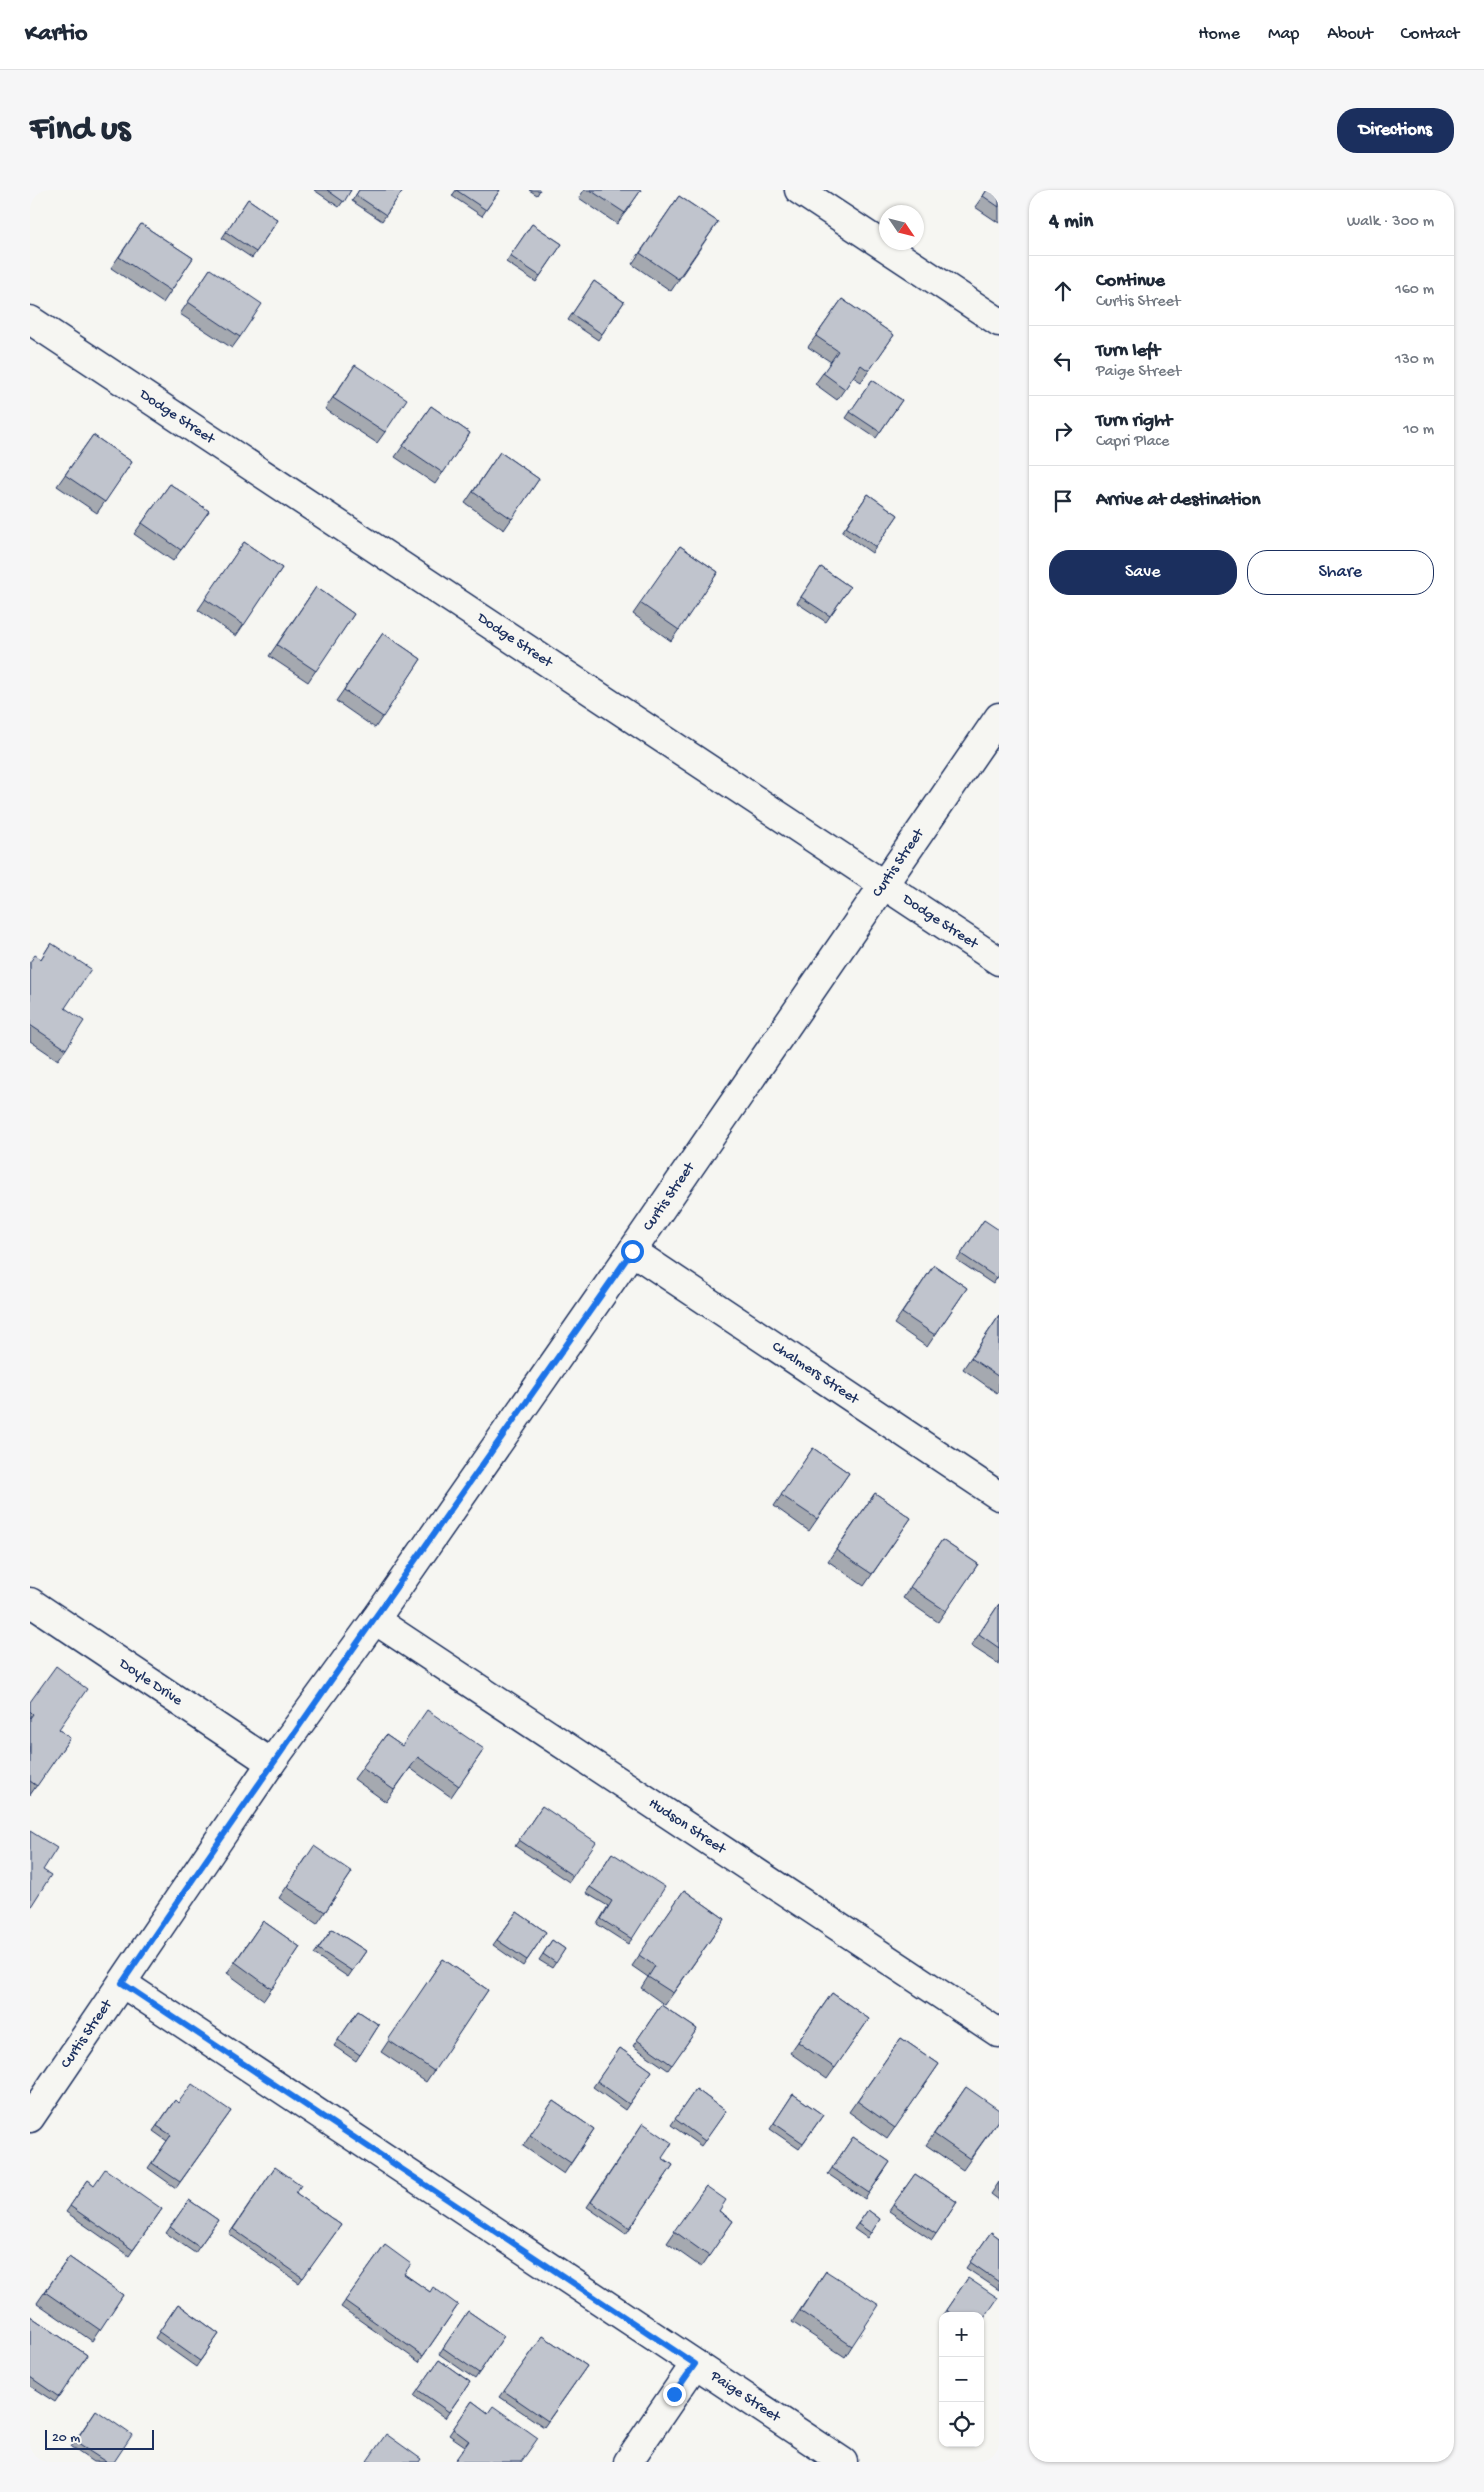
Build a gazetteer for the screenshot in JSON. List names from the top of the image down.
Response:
{
  "streets": {
    "street": [
      "Dodge Street",
      "Curtis Street",
      "Chalmers Street",
      "Doyle Drive",
      "Hudson Street",
      "Paige Street"
    ]
  },
  "crossings": [
    ["Dodge Street", "Curtis Street"],
    ["Curtis Street", "Chalmers Street"],
    ["Curtis Street", "Doyle Drive"],
    ["Curtis Street", "Hudson Street"],
    ["Curtis Street", "Paige Street"]
  ],
  "scale_bar": "20 m",
  "north": "bottom right",
  "page": {
    "header": "Kartio",
    "nav": [
      "Home",
      "Map",
      "About",
      "Contact"
    ],
    "buttons": [
      "Directions",
      ["Save", "Share"]
    ],
    "title": "Find us",
    "heading": ["4 min", "Walk · 300 m"],
    "list": [
      ["Continue", "Curtis Street", "160 m"],
      ["Turn left", "Paige Street", "130 m"],
      ["Turn right", "Capri Place", "10 m"],
      "Arrive at destination"
    ],
    "map_buttons": ["+", "−"],
    "scale": "20 m"
  }
}
